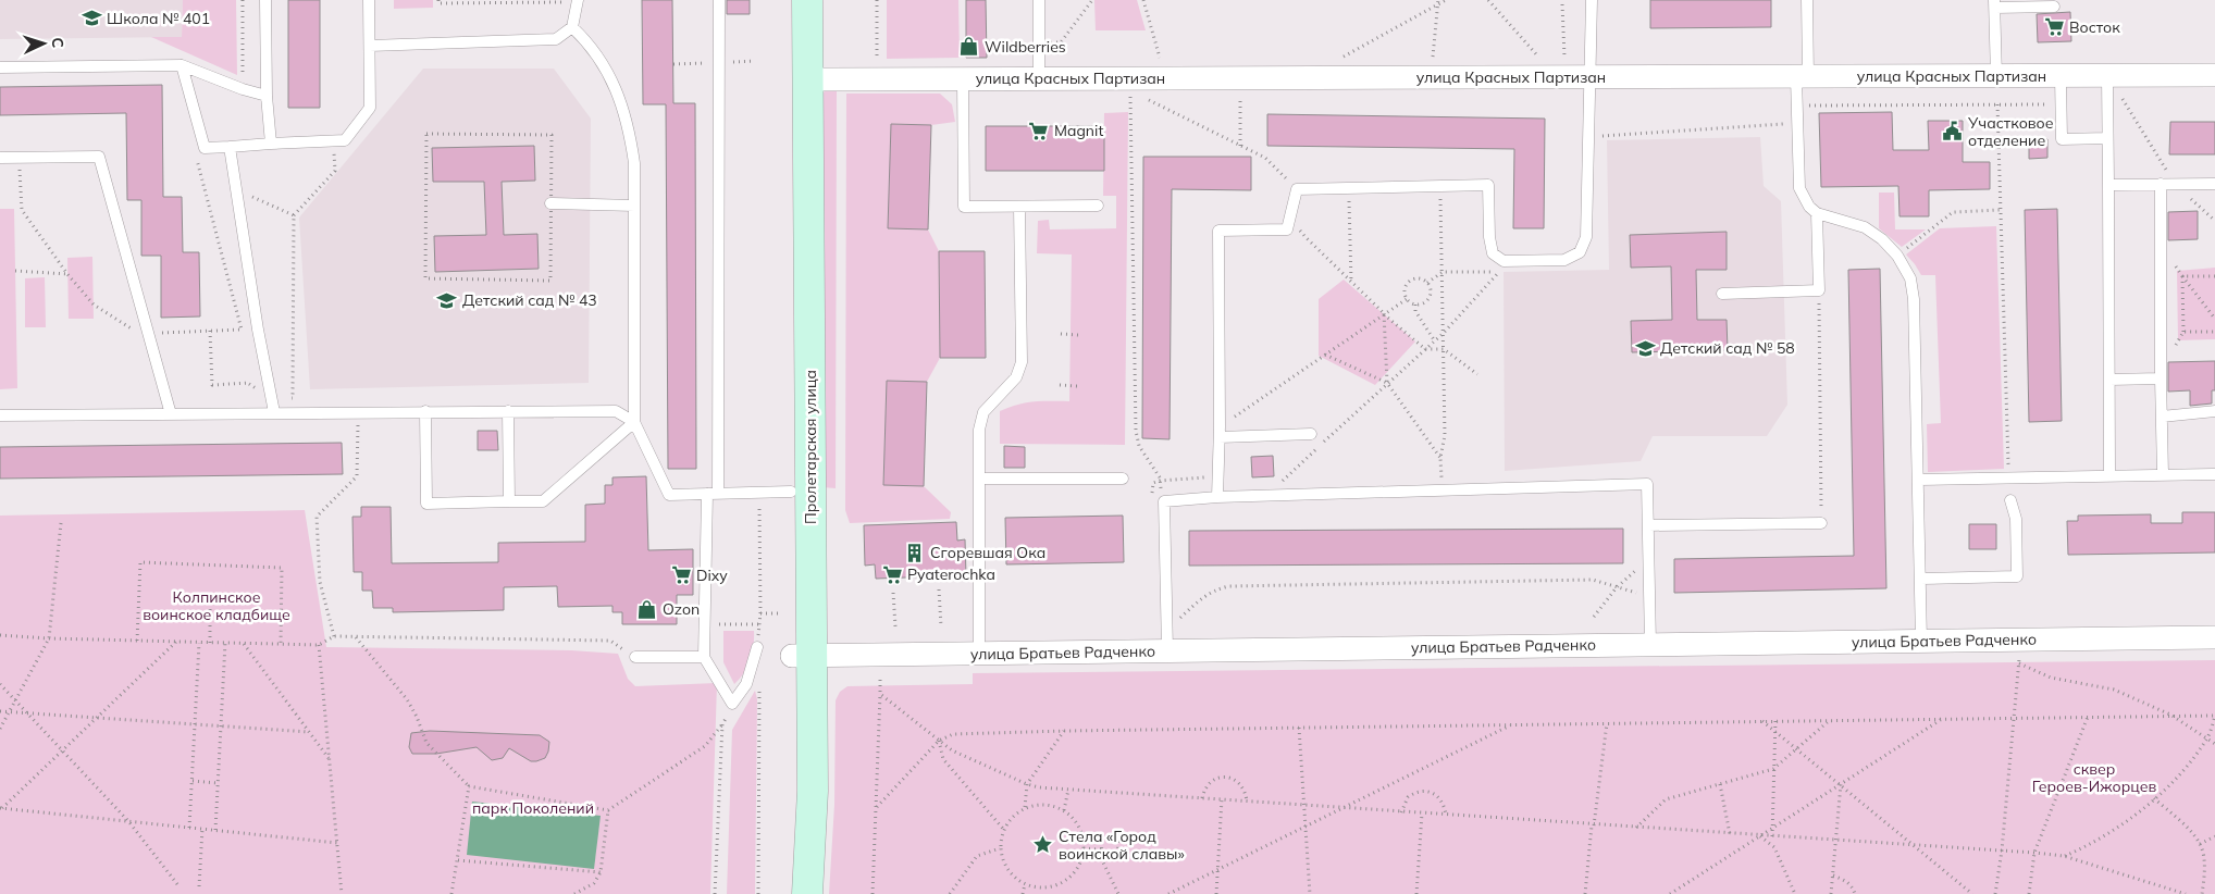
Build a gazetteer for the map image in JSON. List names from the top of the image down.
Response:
{
  "streets": {
    "main road": ["Пролетарская улица"],
    "street": ["улица Красных Партизан", "улица Братьев Радченко"]
  },
  "crossings": [
    ["улица Красных Партизан", "Пролетарская улица"],
    ["Пролетарская улица", "улица Братьев Радченко"]
  ],
  "parks": ["Колпинское воинское кладбище", "сквер Героев-Ижорцев", "парк Поколений"],
  "places": {
    "school or university": ["Школа № 401", "Детский сад № 43", "Детский сад № 58"],
    "supermarket": [
      "Восток",
      "Magnit",
      "Pyaterochka",
      "Dixy"
    ],
    "shop": ["Wildberries", "Ozon"],
    "public building": ["Участковое отделение"],
    "building": ["Сгоревшая Ока"],
    "place": ["Стела «Город воинской славы»"]
  },
  "north": "right"
}
